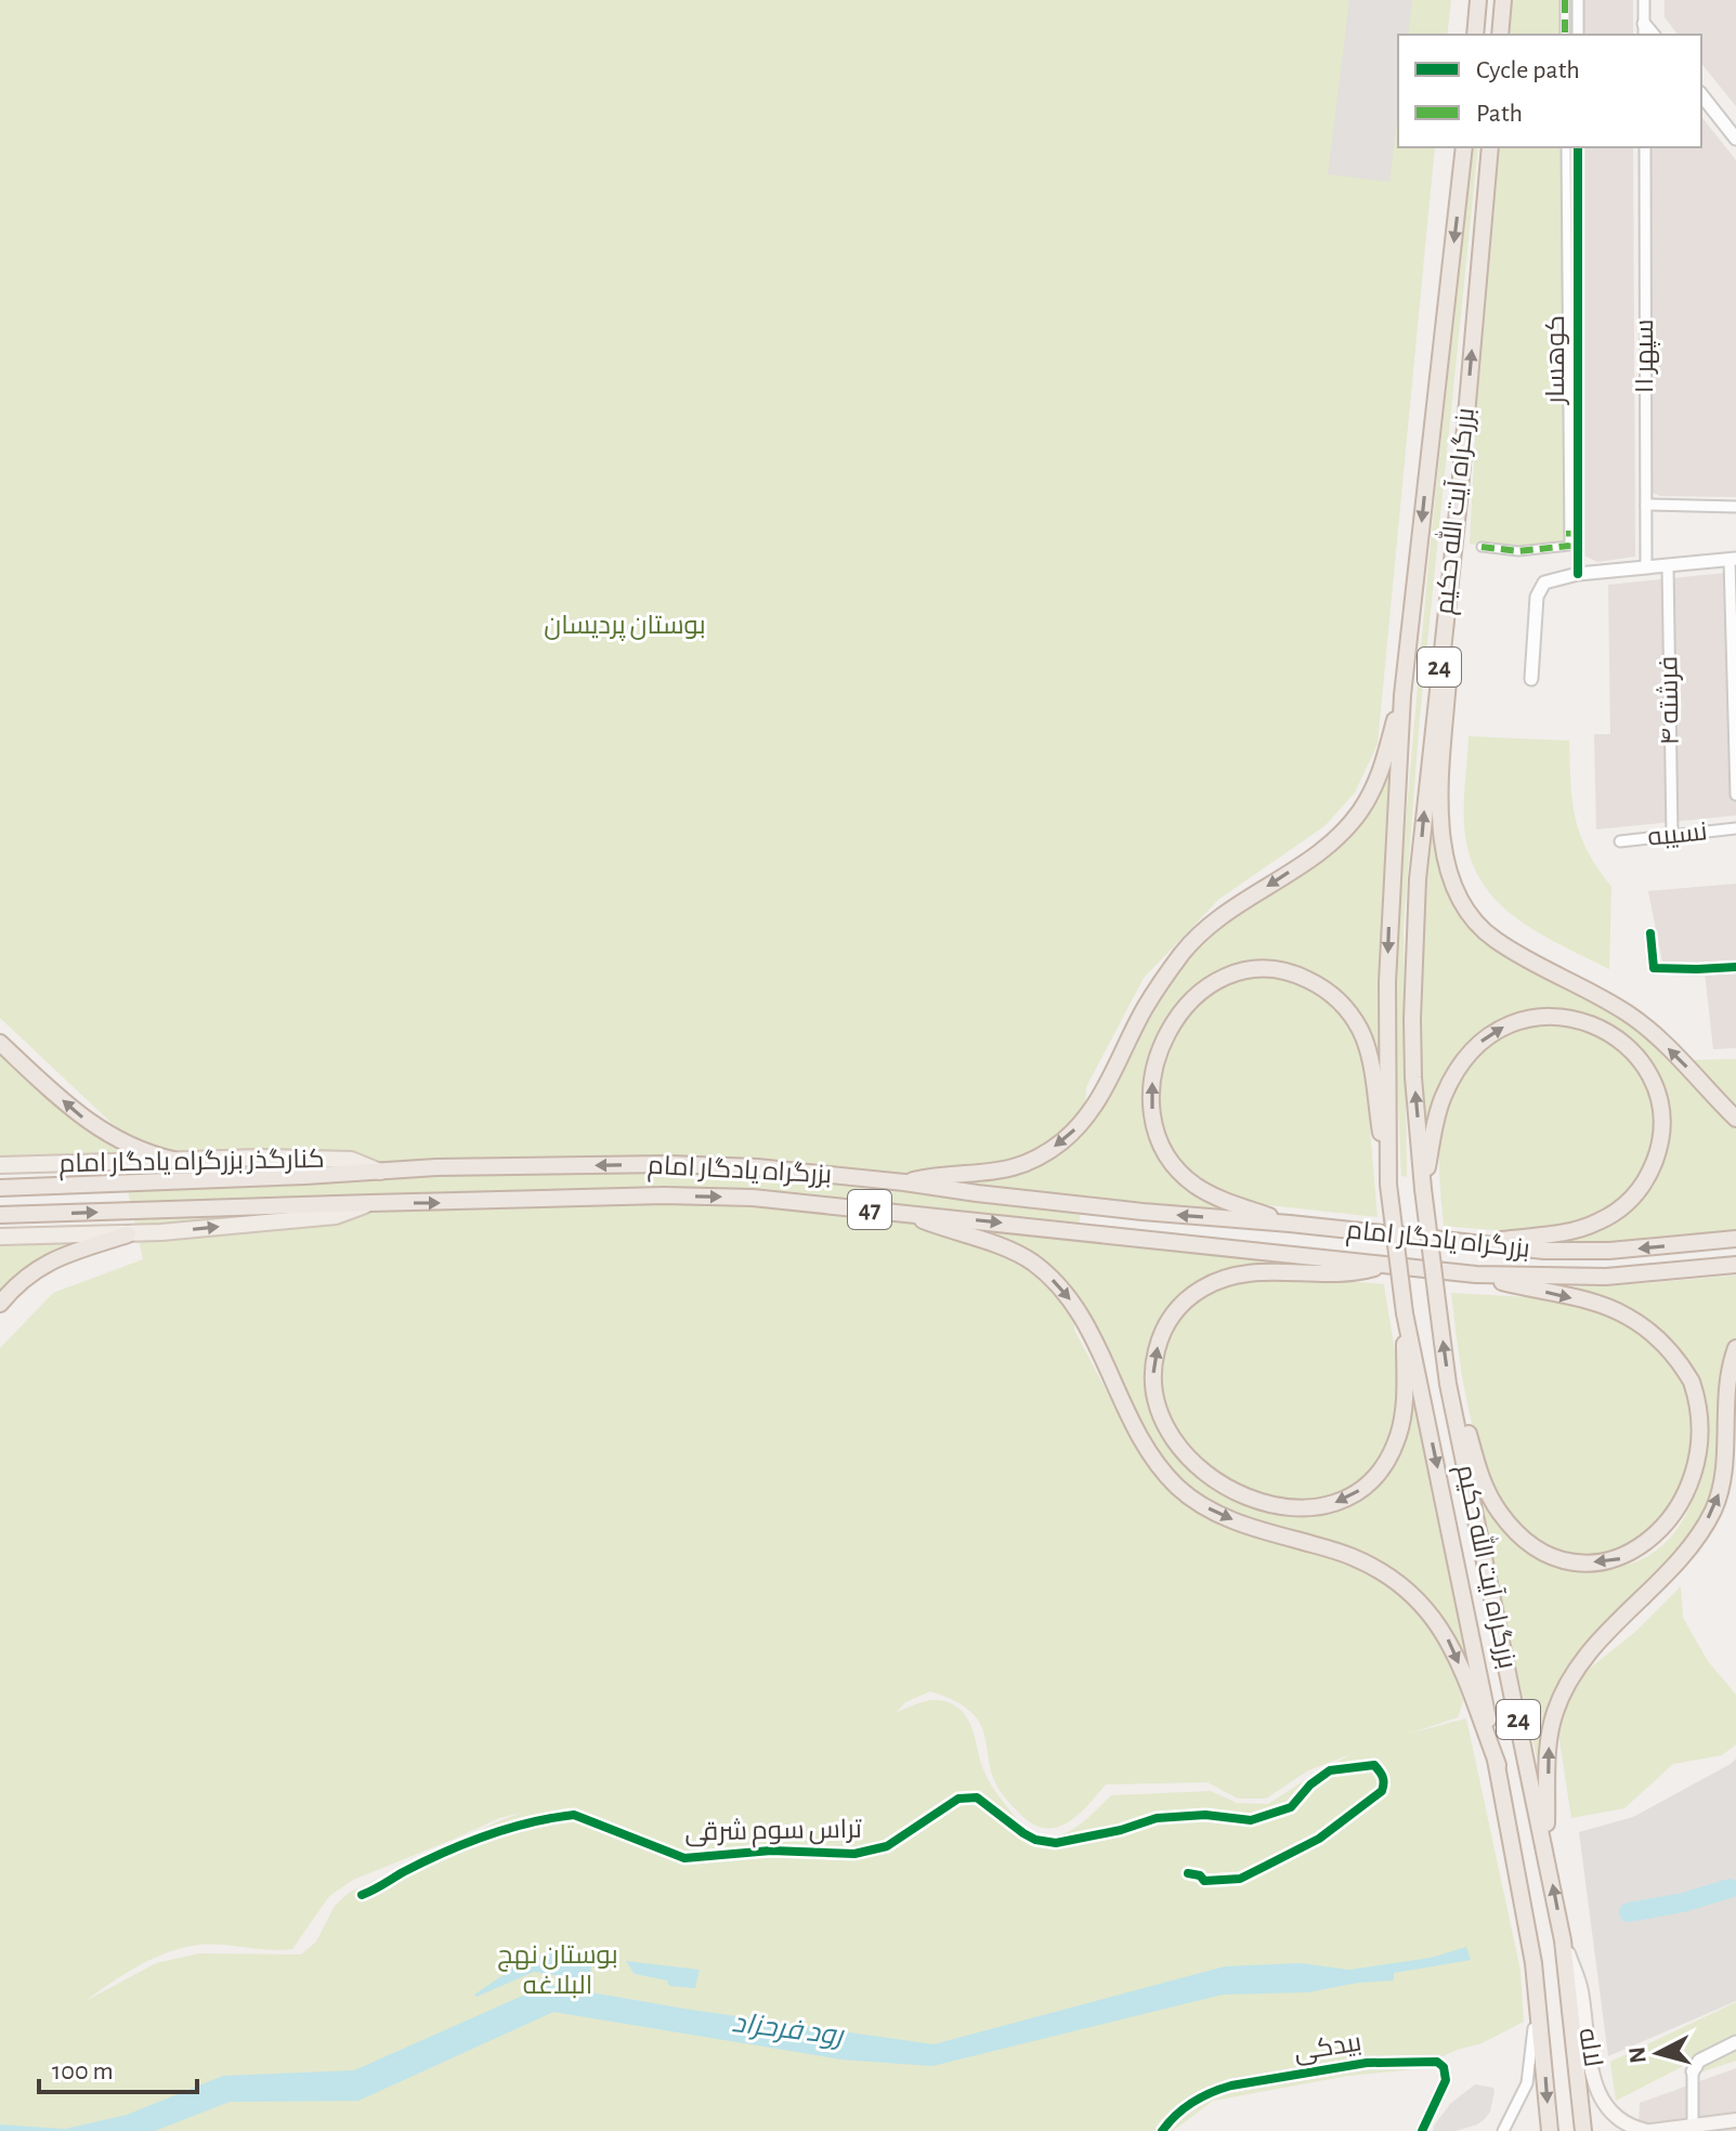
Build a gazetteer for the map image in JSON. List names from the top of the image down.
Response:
{
  "streets": {
    "highway": [
      "بزرگراه آیت الله حکیم",
      "24",
      "بزرگراه یادگار امام",
      "47"
    ],
    "main road": ["کنارگذر بزرگراه یادگار امام", "لاله"],
    "street": [
      "سپهر ۱۱",
      "کوهسار",
      "فرشته ۴",
      "نسیبه",
      "بیدکی"
    ],
    "cycle path": ["تراس سوم شرقی"]
  },
  "crossings": [
    ["بزرگراه آیت الله حکیم", "24"],
    ["بزرگراه آیت الله حکیم", "لاله"],
    ["فرشته ۴", "نسیبه"],
    ["کنارگذر بزرگراه یادگار امام", "بزرگراه یادگار امام"]
  ],
  "water": ["رود فرحزاد"],
  "parks": ["بوستان پردیسان", "بوستان نهج البلاغه"],
  "legend": ["Cycle path", "Path"],
  "scale_bar": "100 m",
  "north": "left"
}
